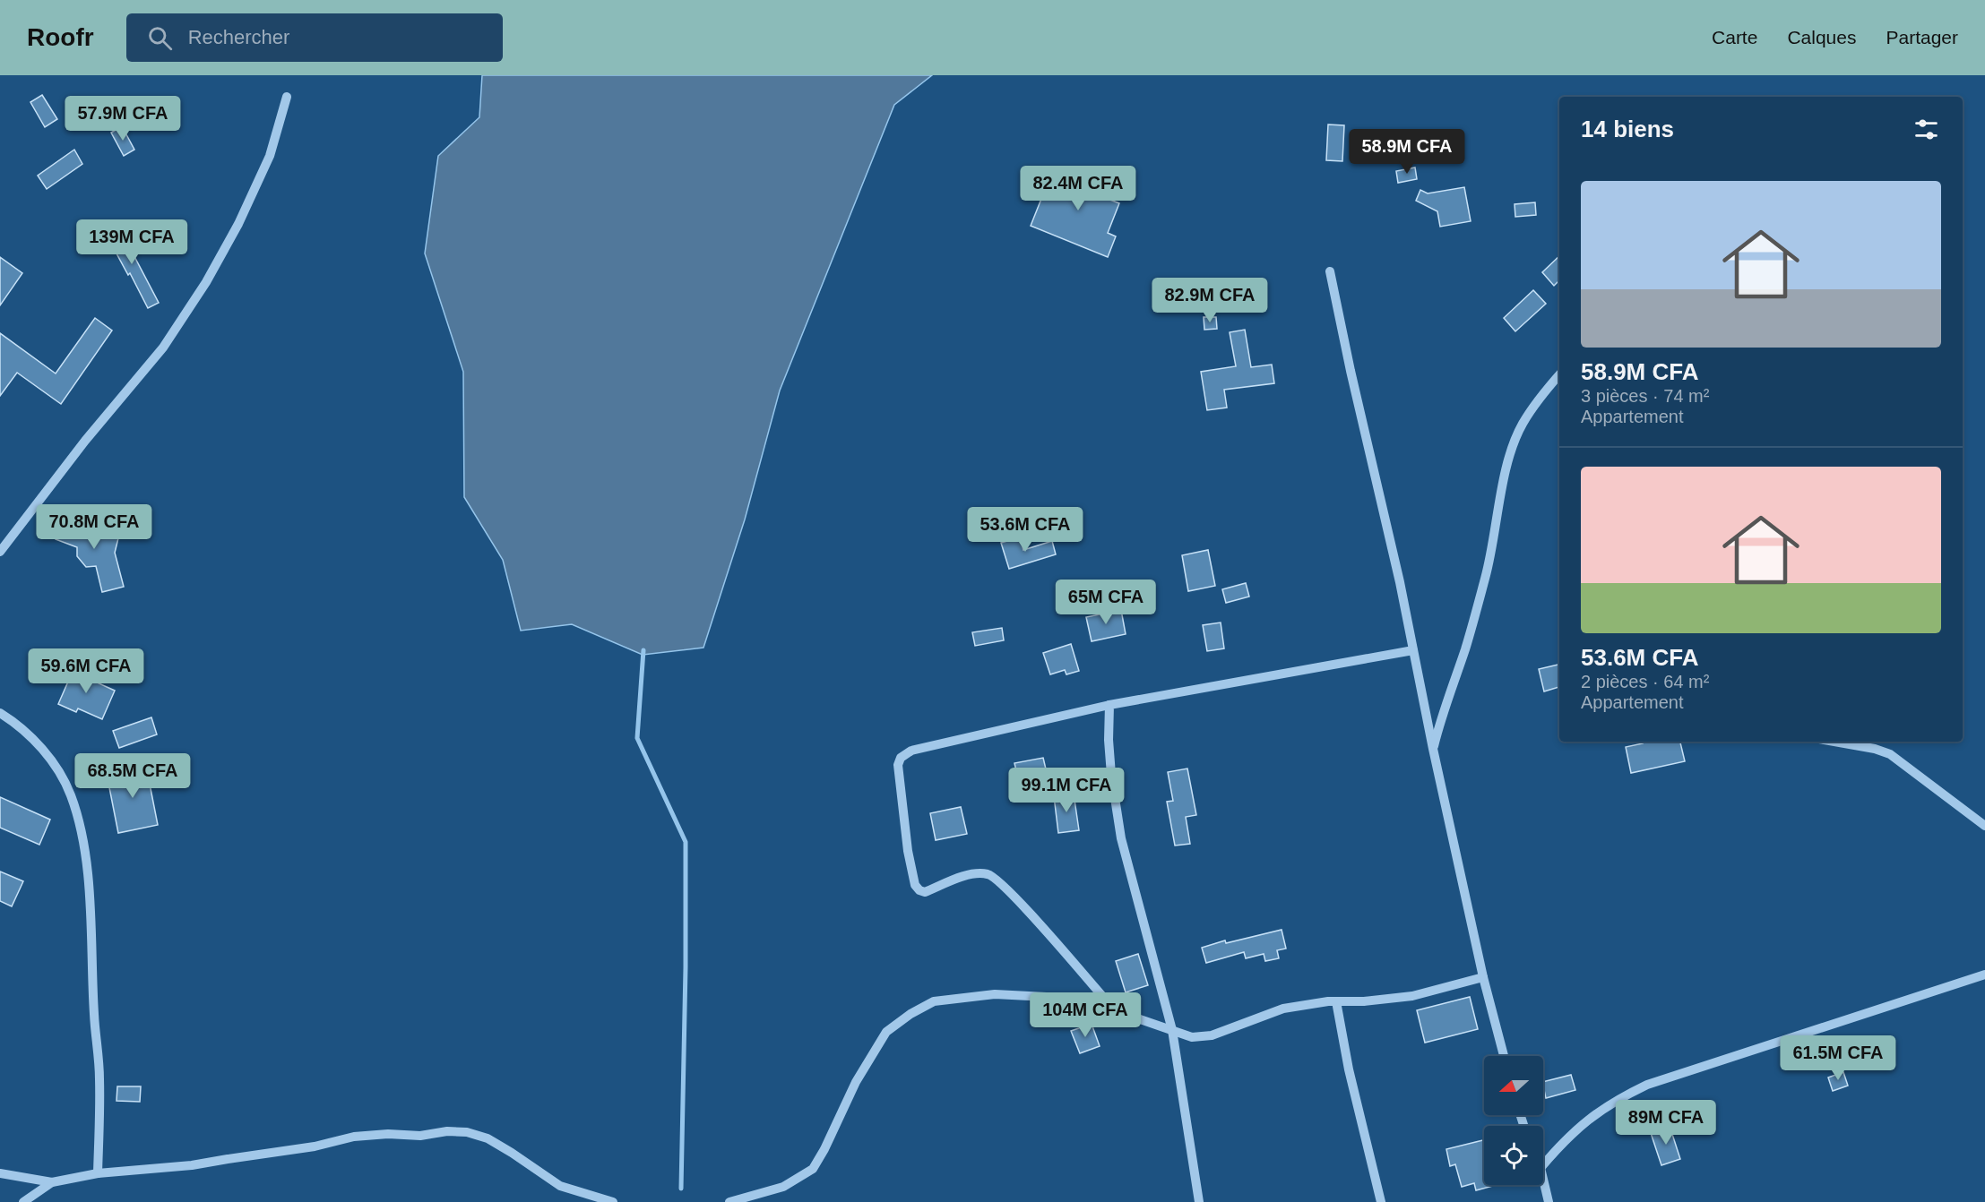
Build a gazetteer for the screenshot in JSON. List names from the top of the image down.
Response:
{
  "north": "left",
  "page": {
    "header": "Roofr",
    "search": "Rechercher",
    "nav": ["Carte", "Calques", "Partager"],
    "price": [
      "57.9M CFA",
      "58.9M CFA",
      "82.4M CFA",
      "139M CFA",
      "82.9M CFA",
      "70.8M CFA",
      "53.6M CFA",
      "65M CFA",
      "59.6M CFA",
      "68.5M CFA",
      "99.1M CFA",
      "104M CFA",
      "61.5M CFA",
      "89M CFA"
    ],
    "heading": "14 biens",
    "list": [
      {
        "name": "58.9M CFA",
        "note": "3 pièces · 74 m² · Appartement"
      },
      {
        "name": "53.6M CFA",
        "note": "2 pièces · 64 m² · Appartement"
      }
    ]
  }
}
